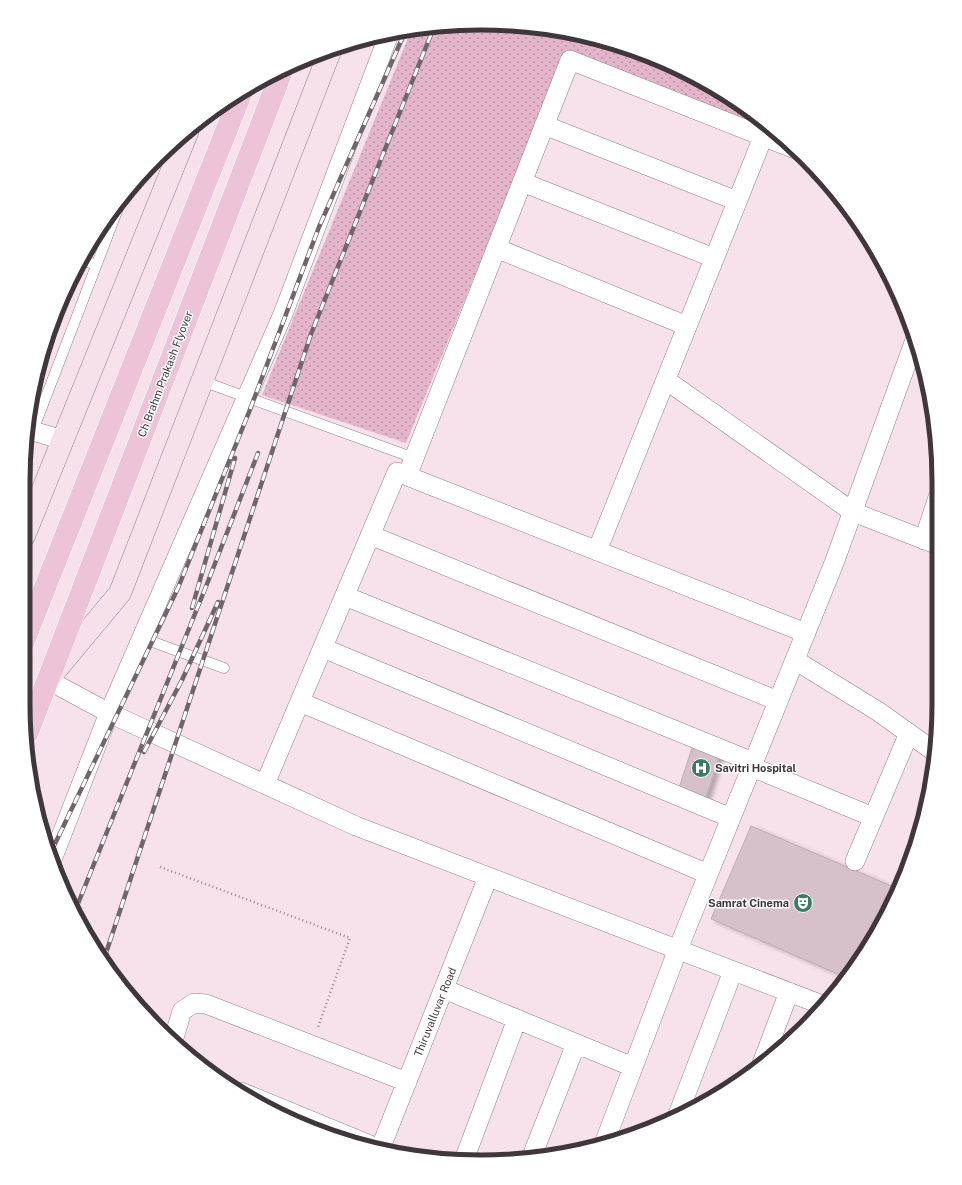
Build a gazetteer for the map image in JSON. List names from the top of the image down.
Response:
{
  "streets": {
    "main road": ["Ch Brahm Prakash Flyover"],
    "street": ["Thiruvalluvar Road"]
  },
  "places": {
    "hospital": ["Savitri Hospital"],
    "theatre": ["Samrat Cinema"]
  }
}
